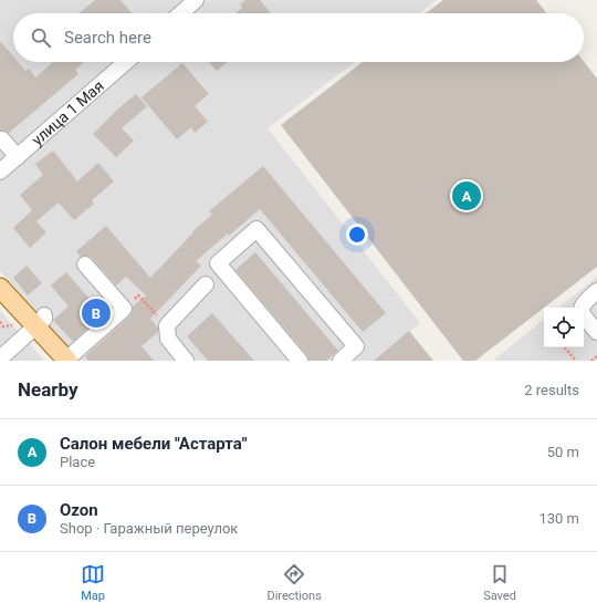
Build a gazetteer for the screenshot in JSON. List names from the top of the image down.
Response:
{
  "streets": {
    "street": ["улица 1 Мая"]
  },
  "page": {
    "search": "Search here",
    "pins": ["A", "B"],
    "heading": ["Nearby", "2 results"],
    "list": [
      {
        "mark": "A",
        "name": "Салон мебели \"Астарта\"",
        "note": "Place",
        "value": "50 m"
      },
      {
        "mark": "B",
        "name": "Ozon",
        "note": "Shop · Гаражный переулок",
        "value": "130 m"
      }
    ],
    "nav": ["Map", "Directions", "Saved"]
  }
}
